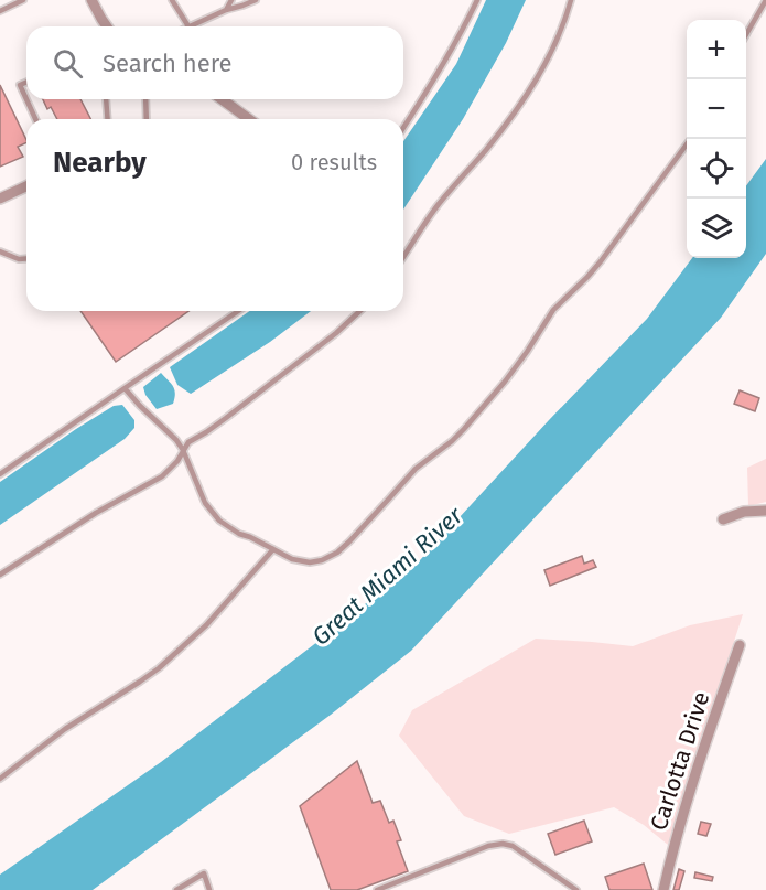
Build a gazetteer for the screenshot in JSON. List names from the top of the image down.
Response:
{
  "streets": {
    "street": ["Carlotta Drive"]
  },
  "water": ["Great Miami River"],
  "page": {
    "map_buttons": ["+", "−"],
    "search": "Search here",
    "heading": ["Nearby", "0 results"]
  }
}
